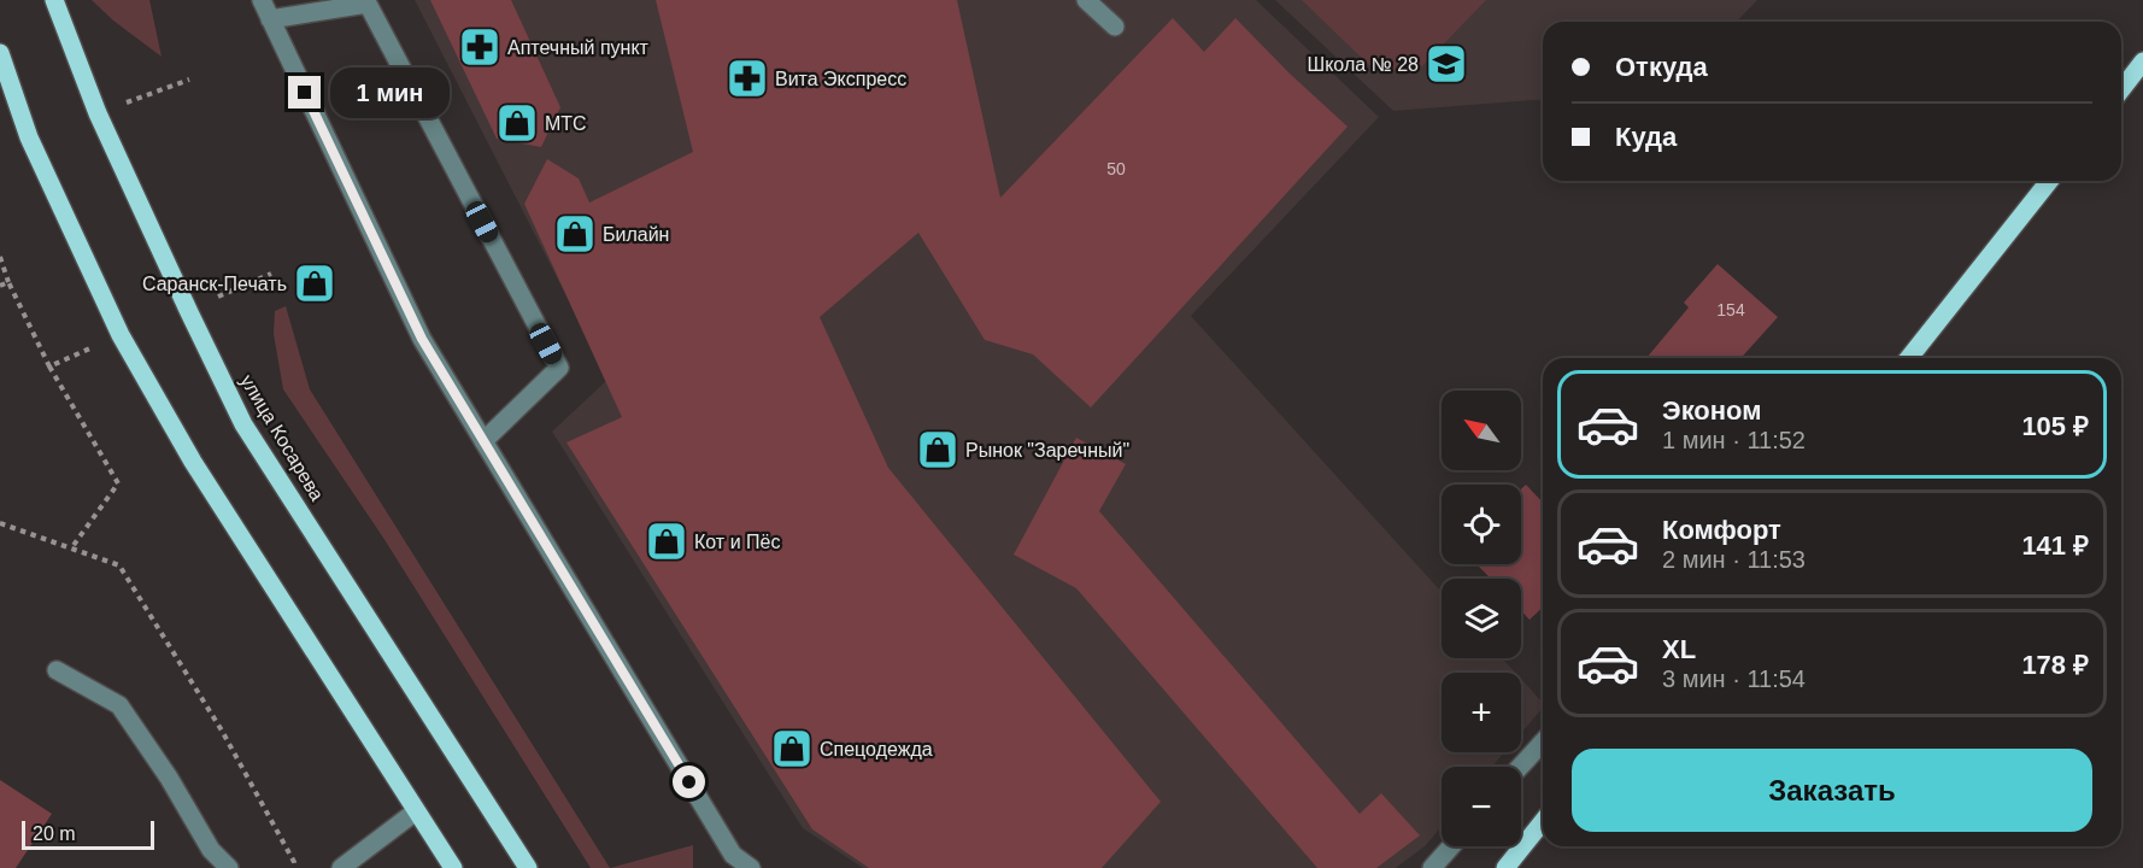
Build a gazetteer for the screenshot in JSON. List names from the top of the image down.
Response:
{
  "streets": {
    "main road": ["улица Косарева"]
  },
  "places": {
    "pharmacy": ["Аптечный пункт", "Вита Экспресс"],
    "school or university": ["Школа № 28"],
    "shop": [
      "МТС",
      "Билайн",
      "Саранск-Печать",
      "Рынок \"Заречный\"",
      "Кот и Пёс",
      "Спецодежда"
    ]
  },
  "house_numbers": ["50", "154"],
  "scale_bar": "20 m",
  "north": "top left",
  "page": {
    "banner": ["Откуда", "Куда"],
    "bubble": "1 мин",
    "list": [
      {
        "name": "Эконом",
        "note": "1 мин · 11:52",
        "value": "105 ₽"
      },
      {
        "name": "Комфорт",
        "note": "2 мин · 11:53",
        "value": "141 ₽"
      },
      {
        "name": "XL",
        "note": "3 мин · 11:54",
        "value": "178 ₽"
      }
    ],
    "map_buttons": ["+", "−"],
    "buttons": "Заказать",
    "scale": "20 m"
  }
}
